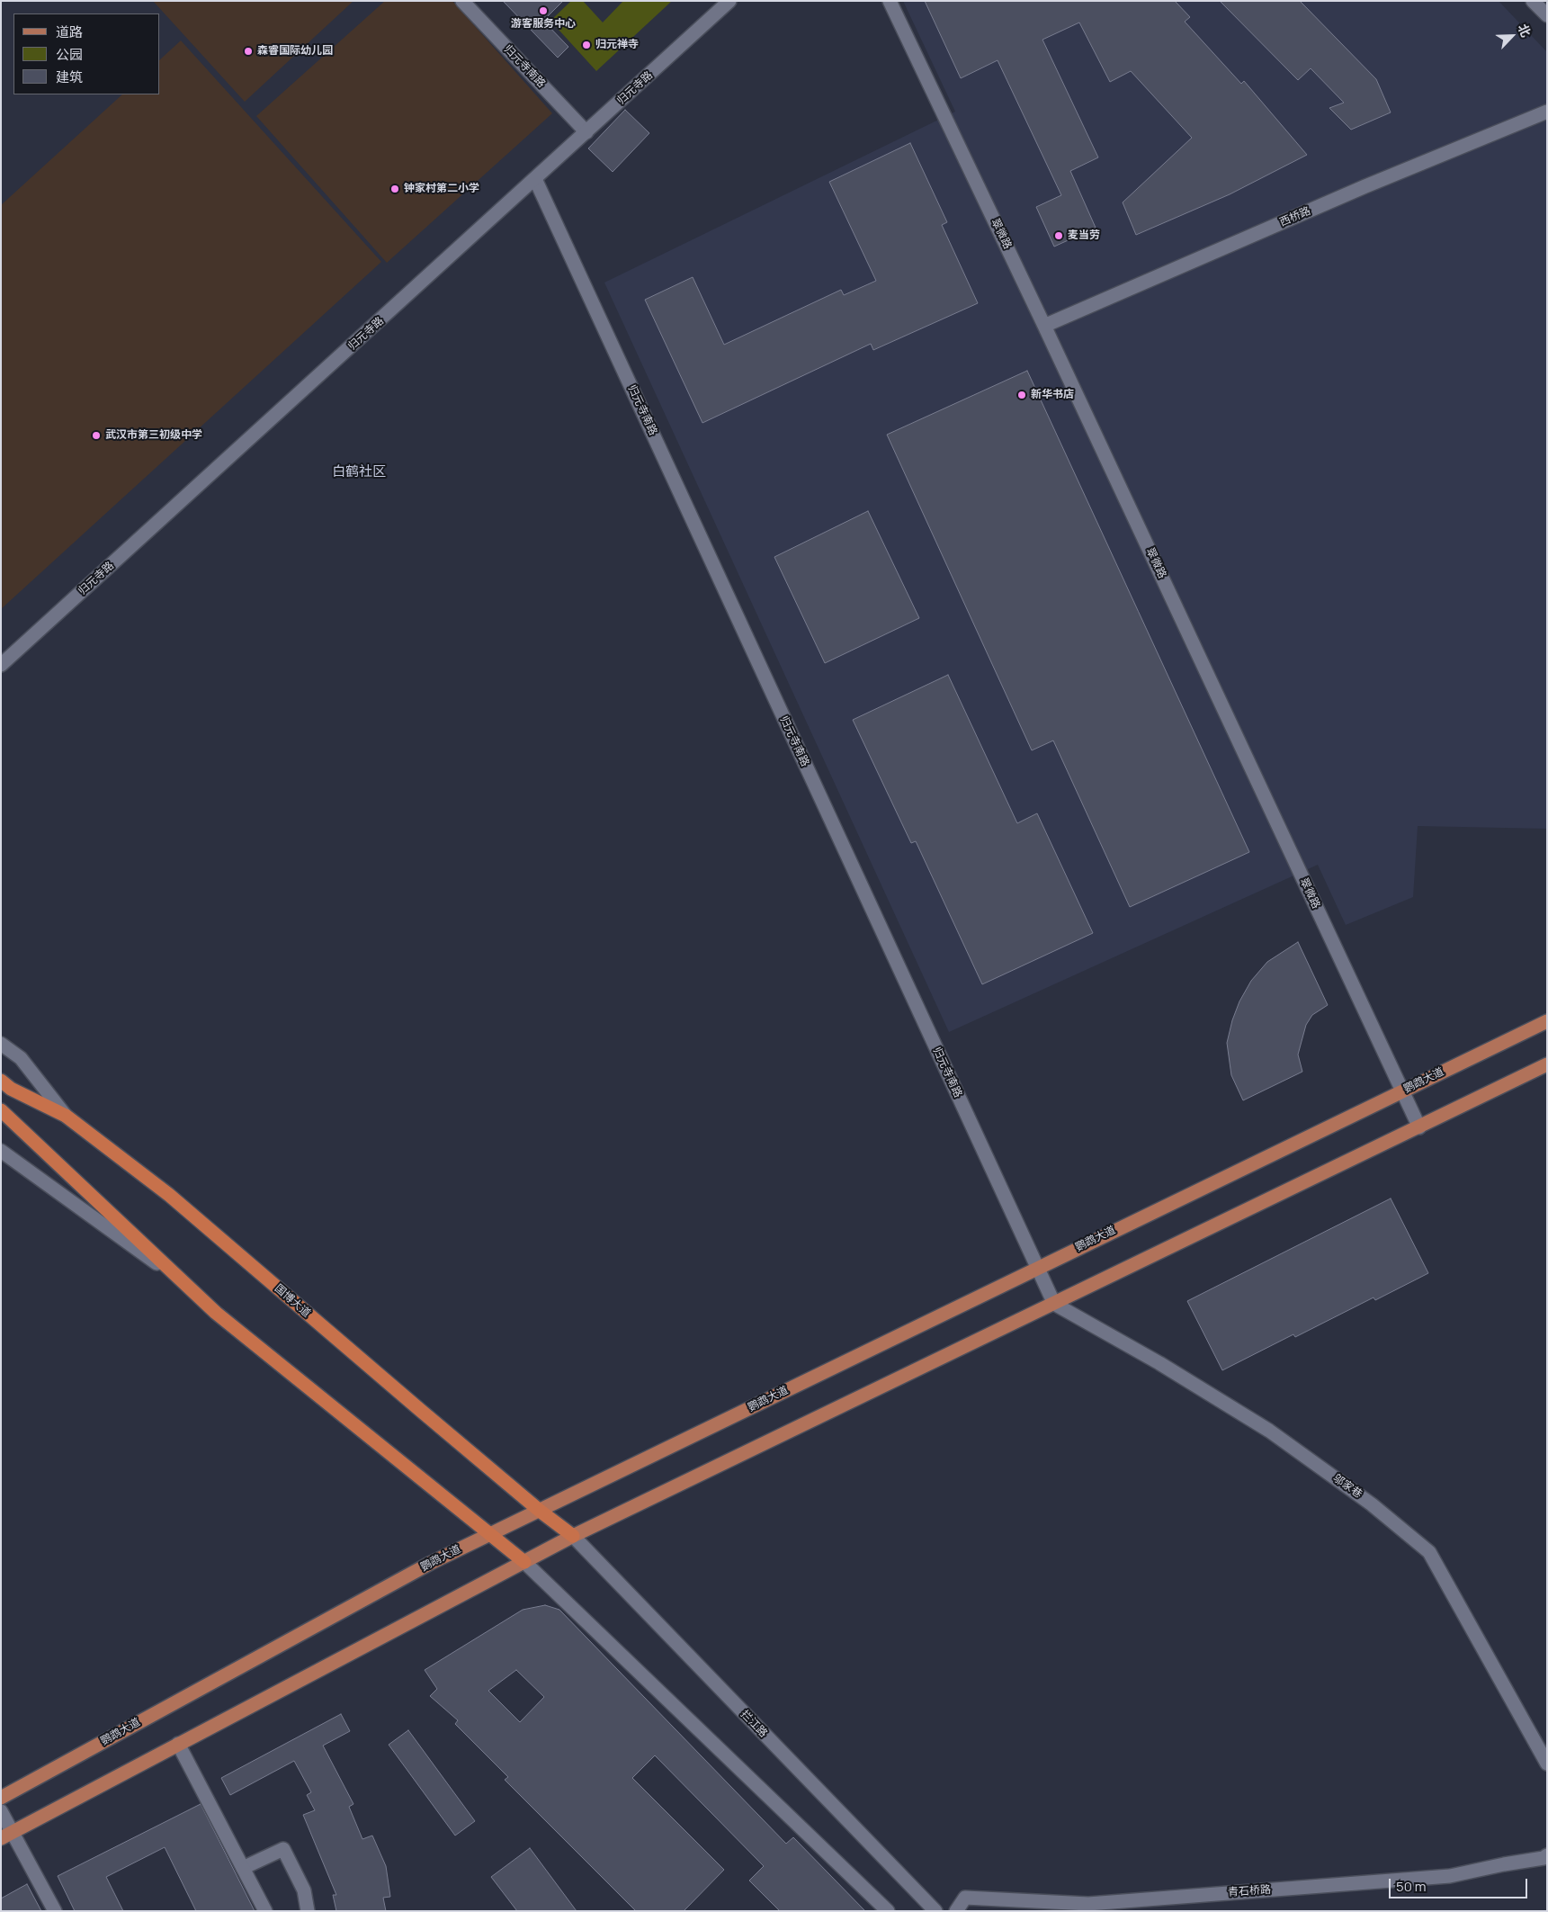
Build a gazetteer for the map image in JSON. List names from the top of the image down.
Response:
{
  "streets": {
    "highway": ["国博大道"],
    "main road": ["鹦鹉大道"],
    "street": [
      "归元寺南路",
      "归元寺路",
      "西桥路",
      "翠微路",
      "邬家巷",
      "拦江路",
      "青石桥路"
    ]
  },
  "crossings": [
    ["归元寺南路", "归元寺路"],
    ["归元寺南路", "鹦鹉大道"],
    ["归元寺南路", "邬家巷"],
    ["西桥路", "翠微路"],
    ["翠微路", "鹦鹉大道"],
    ["鹦鹉大道", "国博大道"],
    ["国博大道", "拦江路"]
  ],
  "districts": ["白鹤社区"],
  "places": [
    "游客服务中心",
    "归元禅寺",
    "森睿国际幼儿园",
    "钟家村第二小学",
    "麦当劳",
    "新华书店",
    "武汉市第三初级中学"
  ],
  "legend": ["道路", "公园", "建筑"],
  "scale_bar": "50 m",
  "north": "top right"
}
